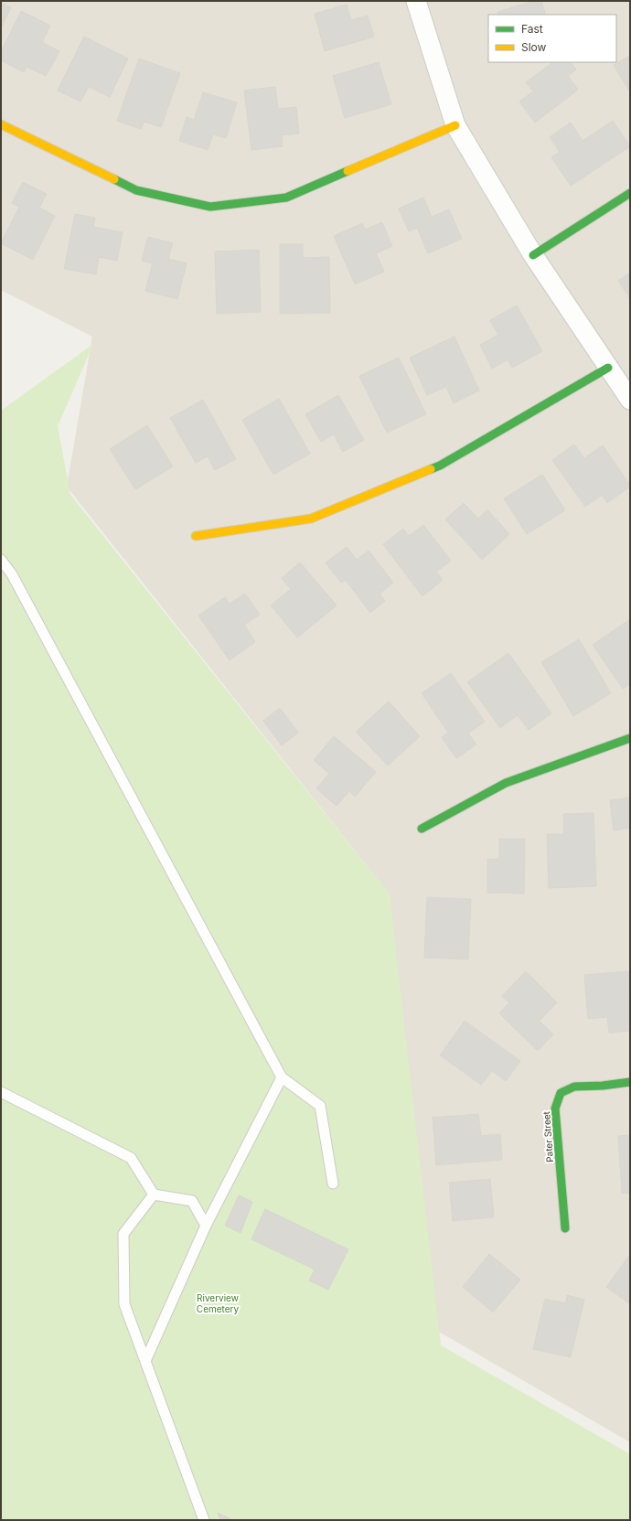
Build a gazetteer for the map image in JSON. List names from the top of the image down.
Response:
{
  "streets": {
    "street": ["Pater Street"]
  },
  "parks": ["Riverview Cemetery"],
  "legend": ["Fast", "Slow"]
}
